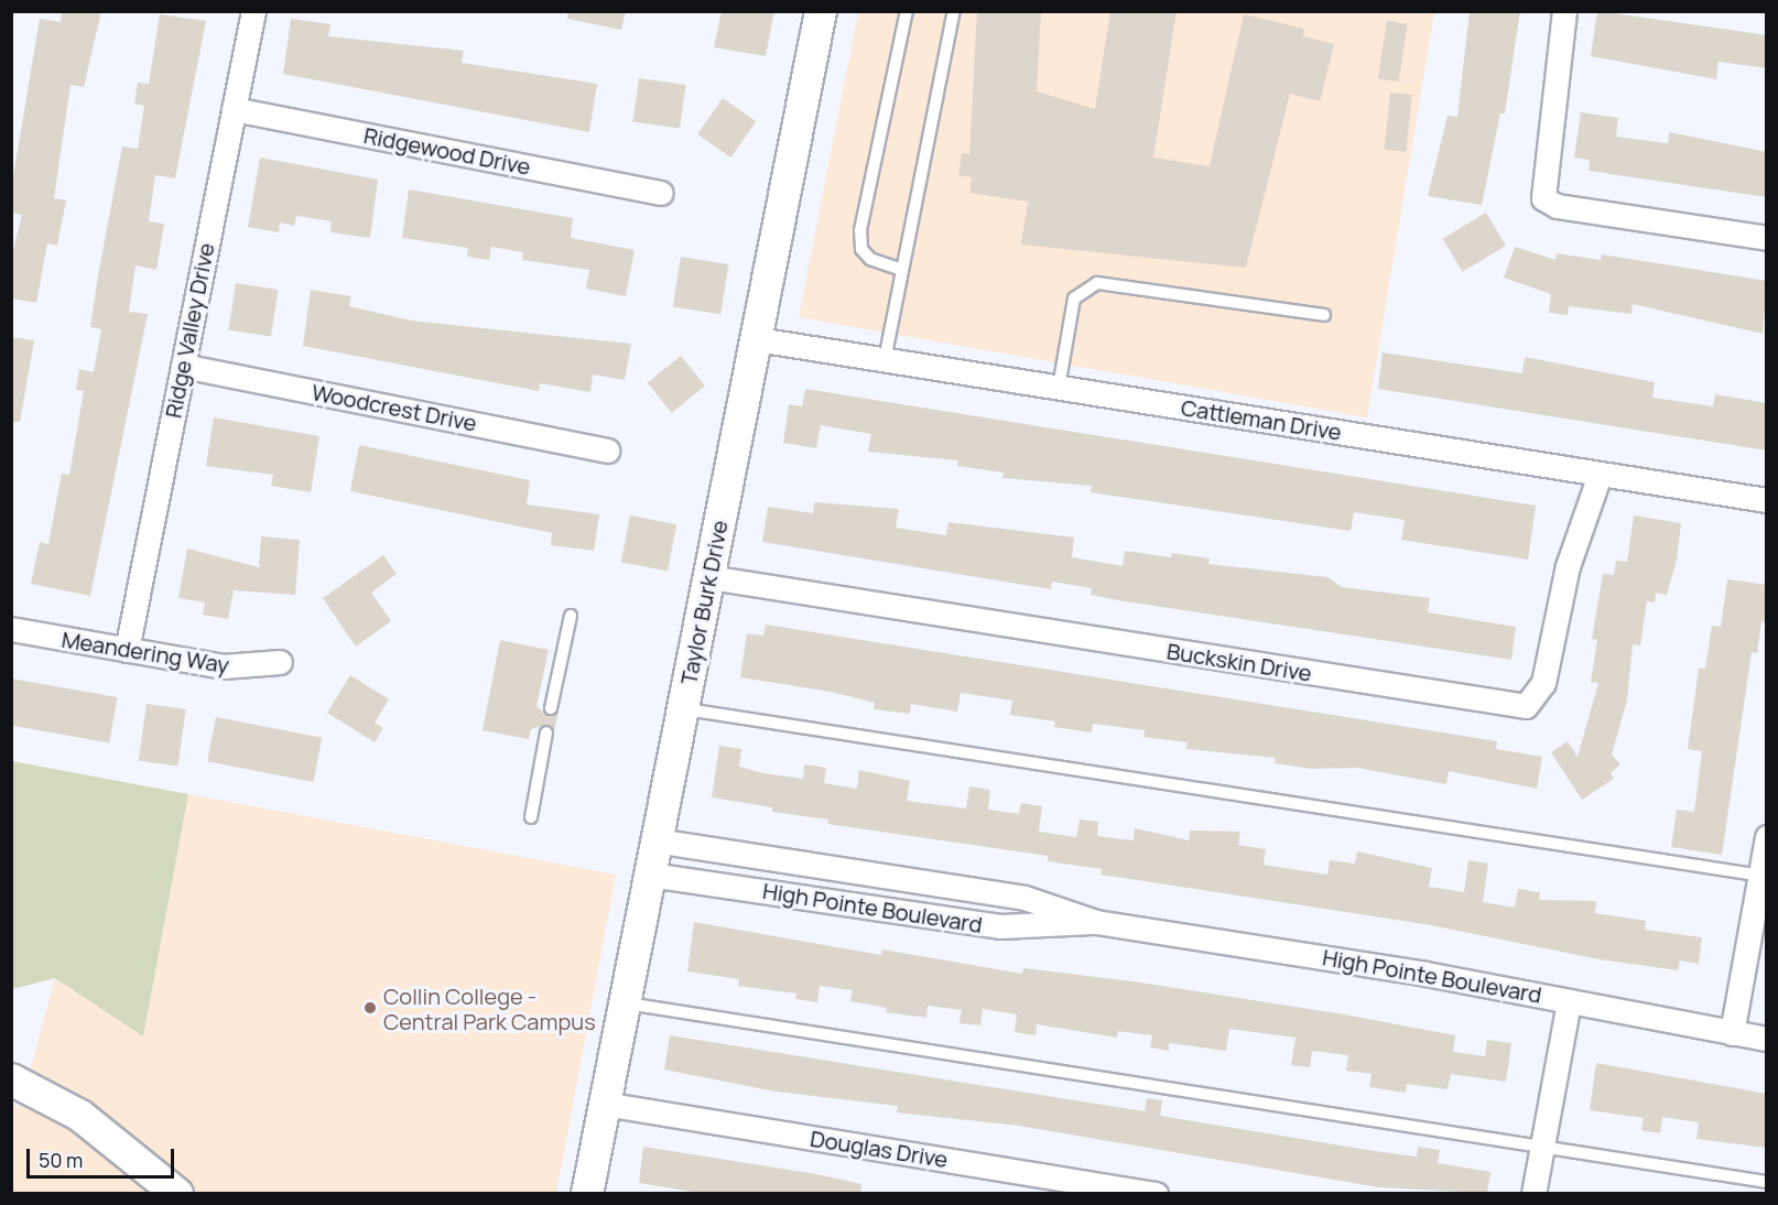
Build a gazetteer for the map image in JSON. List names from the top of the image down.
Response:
{
  "streets": {
    "street": [
      "Ridgewood Drive",
      "Ridge Valley Drive",
      "Woodcrest Drive",
      "Cattleman Drive",
      "Taylor Burk Drive",
      "Meandering Way",
      "Buckskin Drive",
      "High Pointe Boulevard",
      "Douglas Drive"
    ]
  },
  "crossings": [
    ["Ridgewood Drive", "Ridge Valley Drive"],
    ["Ridge Valley Drive", "Woodcrest Drive"],
    ["Ridge Valley Drive", "Meandering Way"],
    ["Cattleman Drive", "Taylor Burk Drive"],
    ["Cattleman Drive", "Buckskin Drive"],
    ["Taylor Burk Drive", "Buckskin Drive"],
    ["Taylor Burk Drive", "High Pointe Boulevard"],
    ["Taylor Burk Drive", "Douglas Drive"]
  ],
  "places": ["Collin College - Central Park Campus"],
  "scale_bar": "50 m"
}
